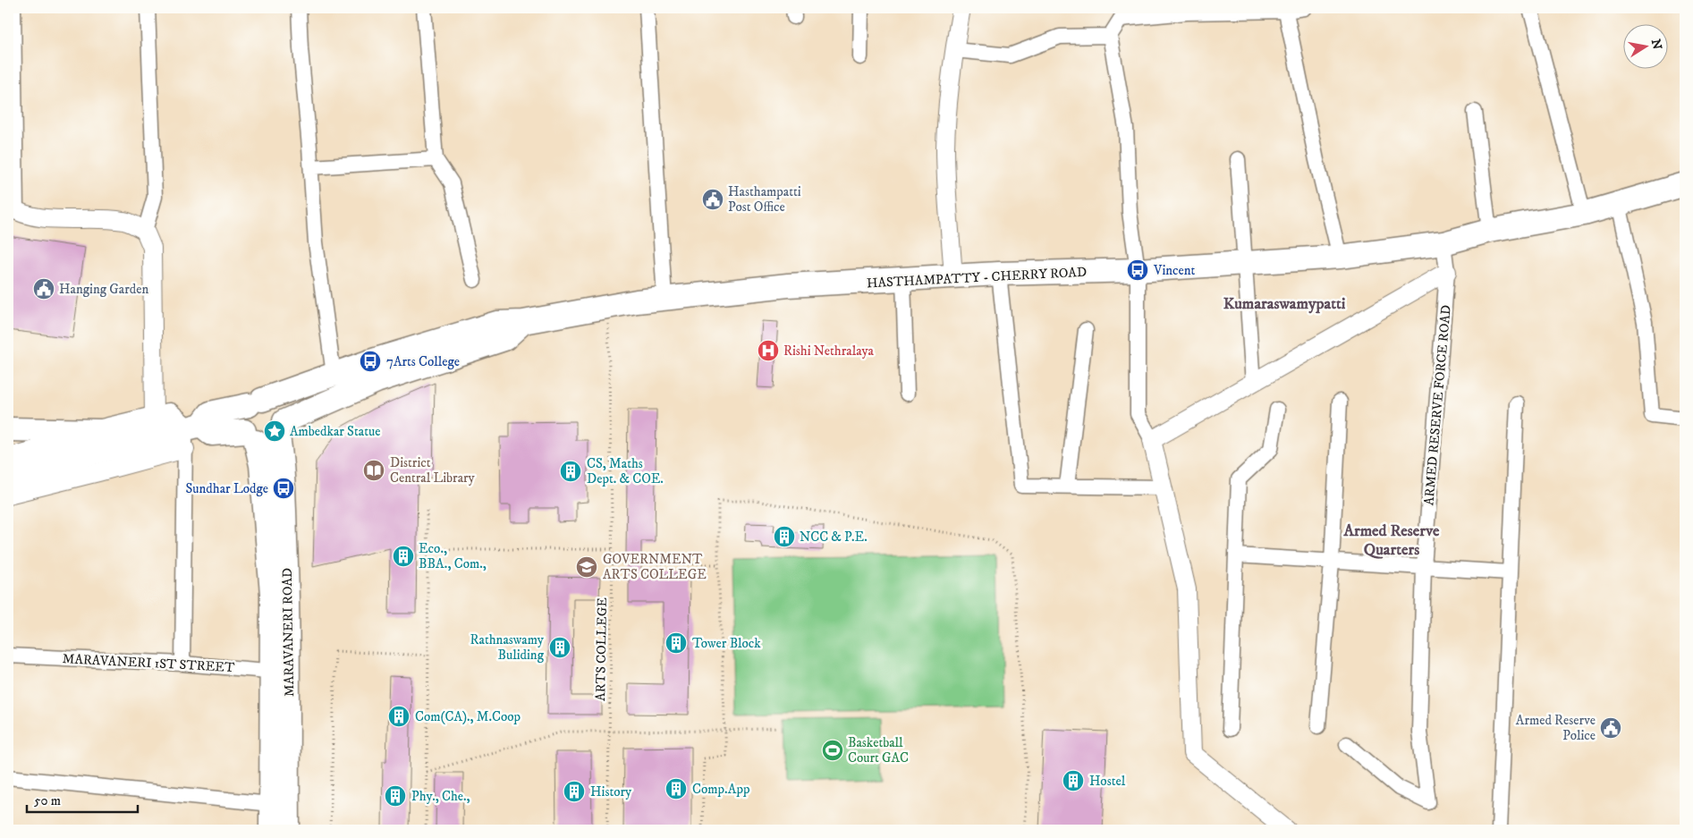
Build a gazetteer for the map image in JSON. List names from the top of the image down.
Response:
{
  "streets": {
    "main road": ["HASTHAMPATTY - CHERRY ROAD", "MARAVANERI ROAD"],
    "street": ["ARMED RESERVE FORCE ROAD", "MARAVANERI 1ST STREET"],
    "path": ["ARTS COLLEGE"]
  },
  "crossings": [
    ["HASTHAMPATTY - CHERRY ROAD", "ARMED RESERVE FORCE ROAD"],
    ["HASTHAMPATTY - CHERRY ROAD", "MARAVANERI ROAD"],
    ["HASTHAMPATTY - CHERRY ROAD", "ARTS COLLEGE"],
    ["MARAVANERI ROAD", "MARAVANERI 1ST STREET"]
  ],
  "districts": ["Kumaraswamypatti", "Armed Reserve Quarters"],
  "places": {
    "public building": ["Hasthampatti Post Office", "Hanging Garden", "Armed Reserve Police"],
    "bus stop": ["Vincent", "7Arts College", "Sundhar Lodge"],
    "hospital": ["Rishi Nethralaya"],
    "place": ["Ambedkar Statue"],
    "library": ["District Central Library"],
    "building": [
      "CS, Maths Dept. & COE.",
      "NCC & P.E.",
      "Eco., BBA., Com.,",
      "Tower Block",
      "Rathnaswamy Buliding",
      "Com(CA)., M.Coop",
      "Hostel",
      "Comp.App",
      "History",
      "Phy., Che.,"
    ],
    "school or university": ["GOVERNMENT ARTS COLLEGE"],
    "sports": ["Basketball Court GAC"]
  },
  "scale_bar": "50 m",
  "north": "right"
}
